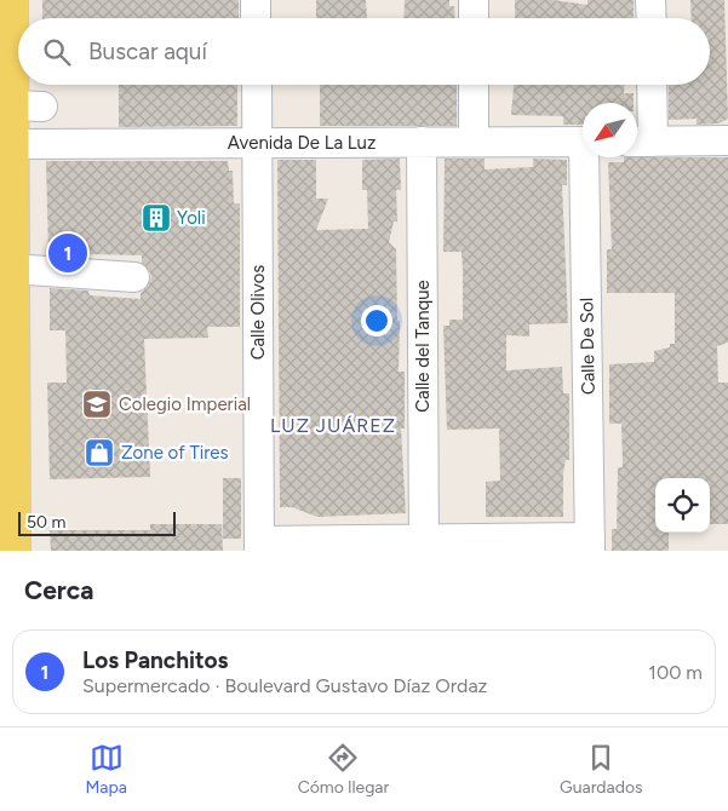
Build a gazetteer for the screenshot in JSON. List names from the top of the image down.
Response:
{
  "streets": {
    "street": [
      "Avenida De La Luz",
      "Calle Olivos",
      "Calle del Tanque",
      "Calle De Sol"
    ]
  },
  "crossings": [
    ["Avenida De La Luz", "Calle Olivos"],
    ["Avenida De La Luz", "Calle del Tanque"]
  ],
  "districts": ["LUZ JUÁREZ"],
  "places": {
    "building": ["Yoli"],
    "school or university": ["Colegio Imperial"],
    "shop": ["Zone of Tires"]
  },
  "scale_bar": "50 m",
  "north": "bottom left",
  "page": {
    "search": "Buscar aquí",
    "pins": "1",
    "scale": "50 m",
    "heading": "Cerca",
    "list": [
      {
        "mark": "1",
        "name": "Los Panchitos",
        "note": "Supermercado · Boulevard Gustavo Díaz Ordaz",
        "value": "100 m"
      }
    ],
    "nav": ["Mapa", "Cómo llegar", "Guardados"]
  }
}
